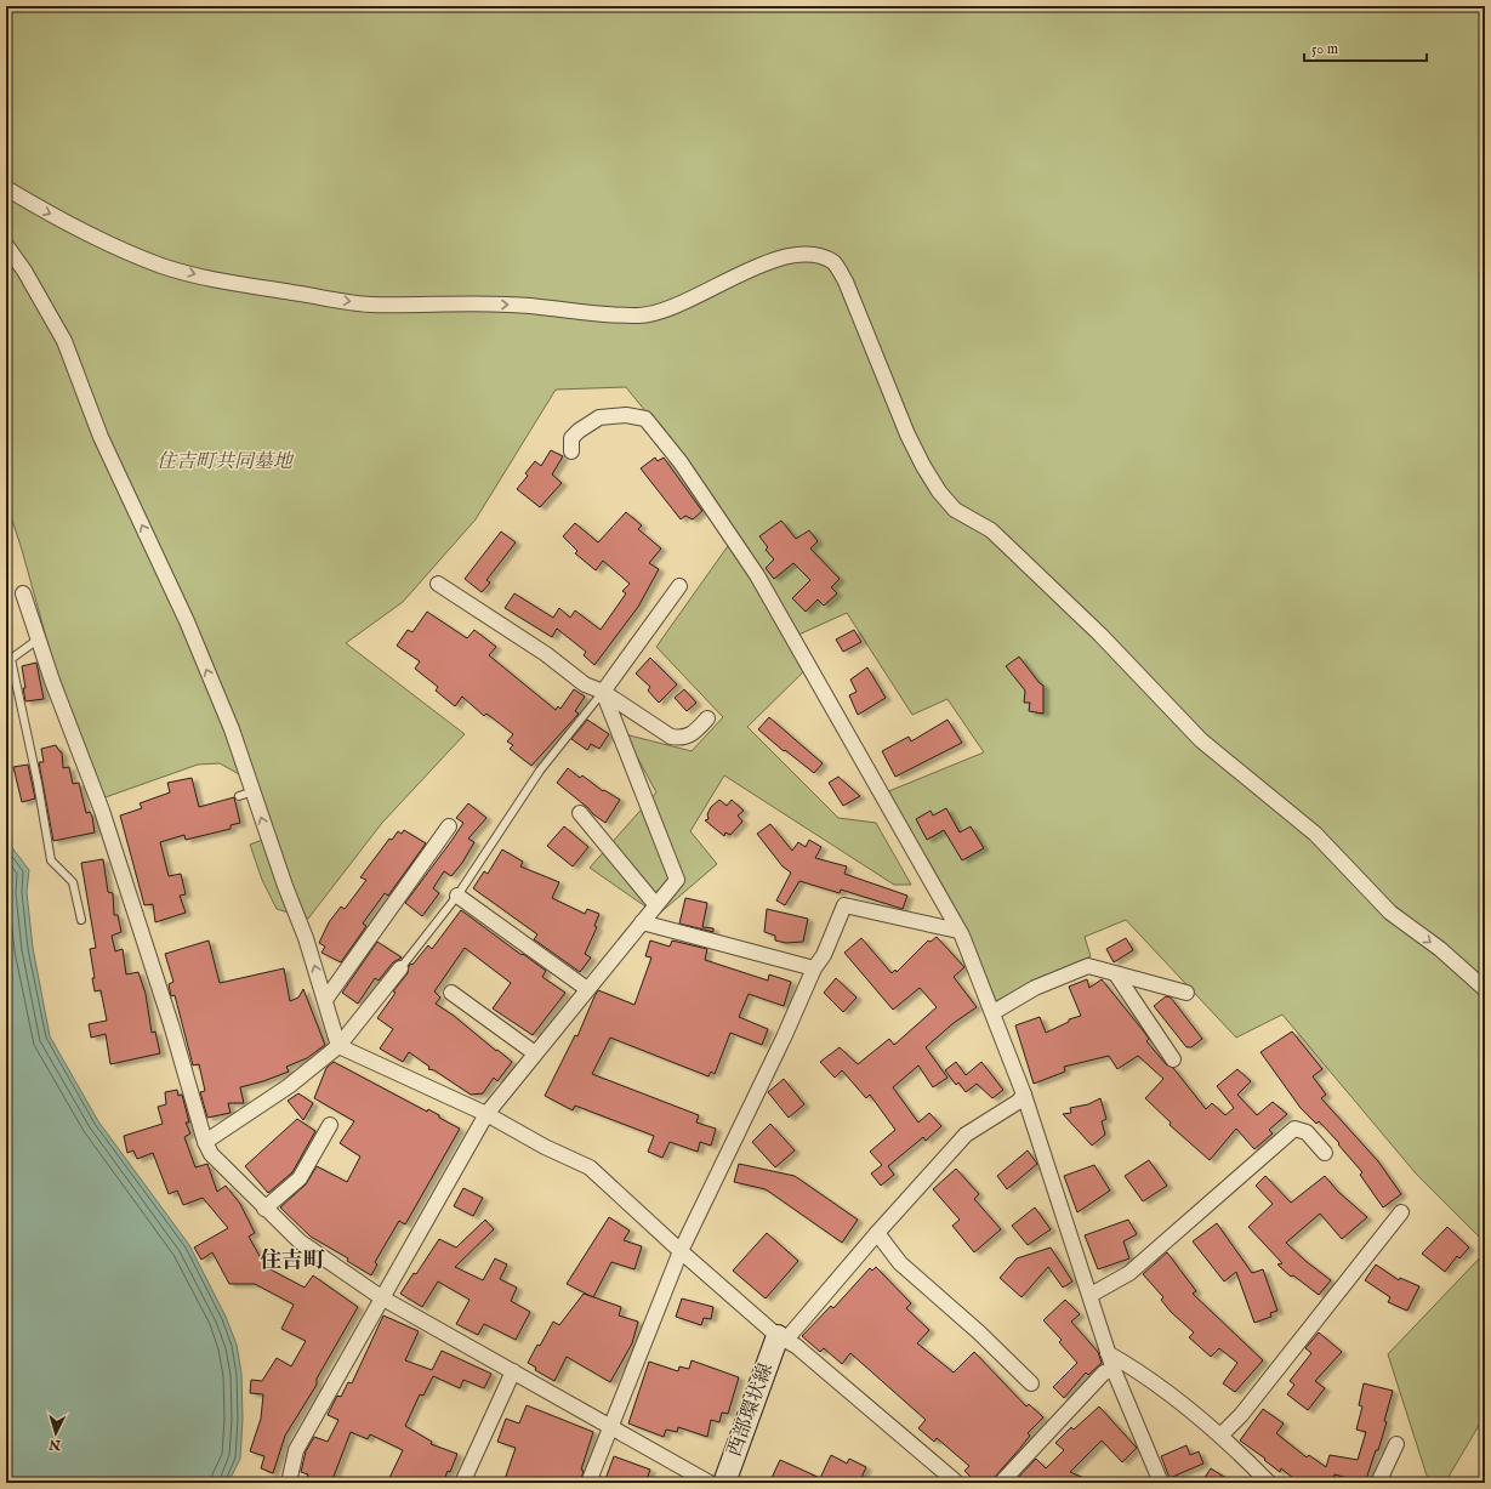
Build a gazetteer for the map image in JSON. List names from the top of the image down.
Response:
{
  "streets": {
    "street": ["西部環状線"]
  },
  "districts": ["住吉町"],
  "parks": ["住吉町共同墓地"],
  "scale_bar": "50 m",
  "north": "bottom"
}
